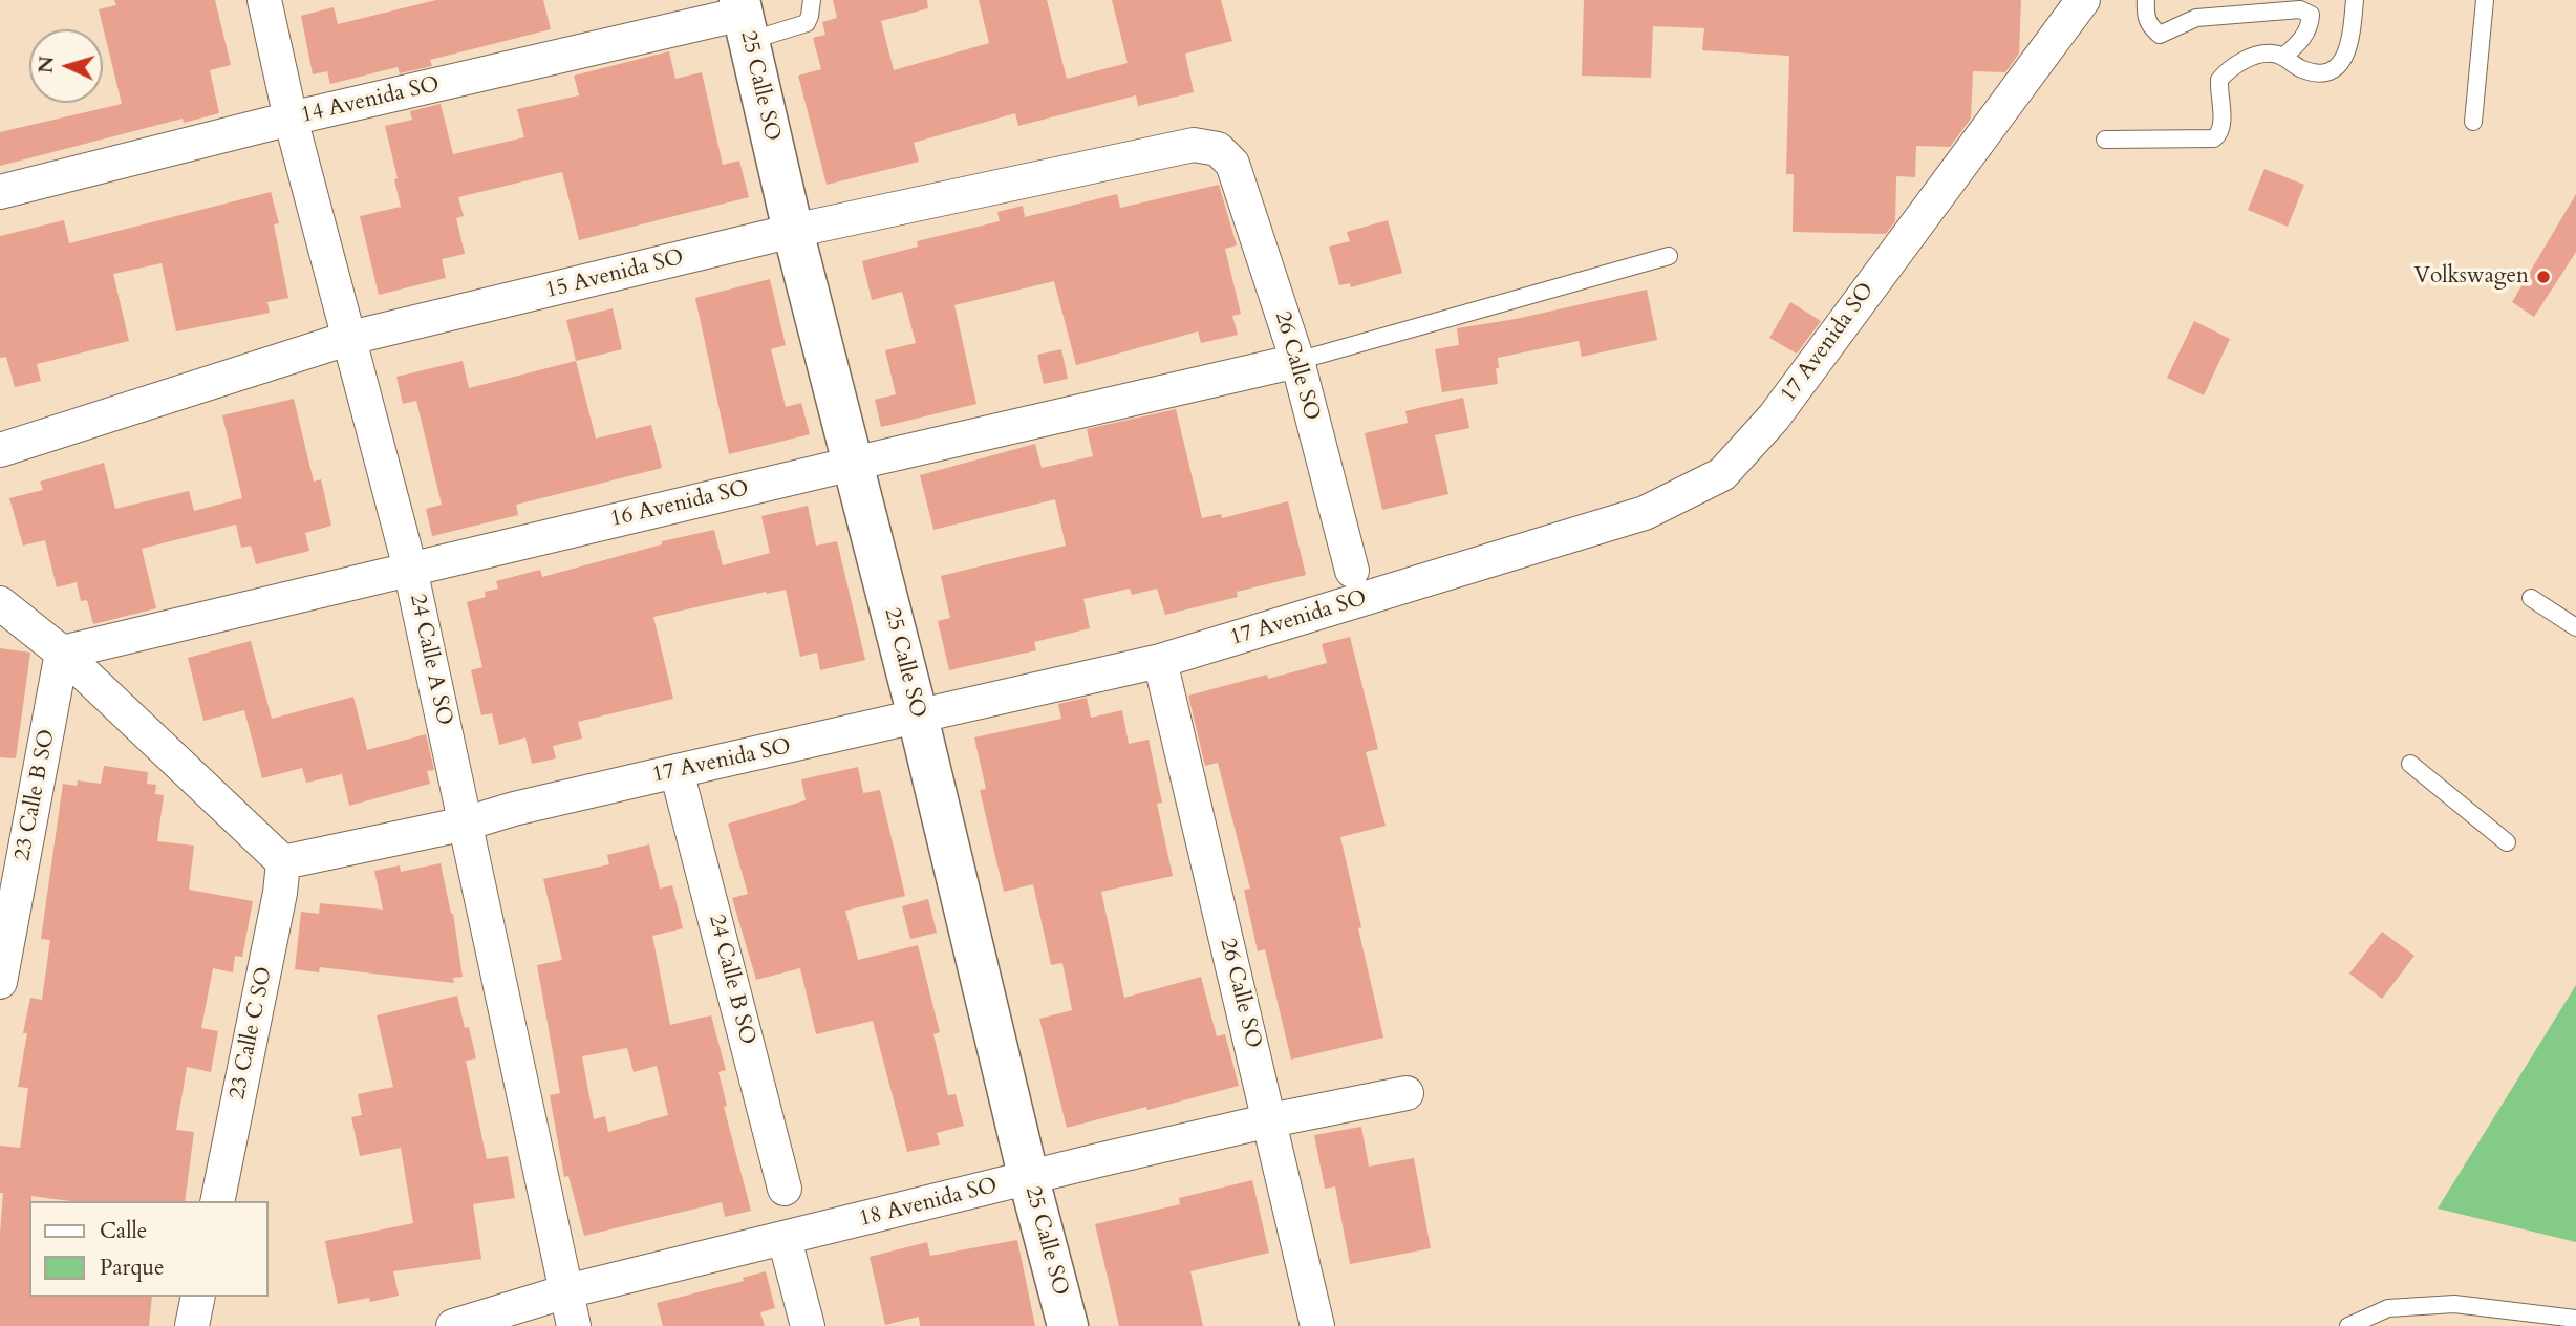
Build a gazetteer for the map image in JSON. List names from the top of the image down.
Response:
{
  "streets": {
    "street": [
      "25 Calle SO",
      "14 Avenida SO",
      "15 Avenida SO",
      "17 Avenida SO",
      "26 Calle SO",
      "16 Avenida SO",
      "24 Calle A SO",
      "23 Calle B SO",
      "24 Calle B SO",
      "23 Calle C SO",
      "18 Avenida SO"
    ]
  },
  "crossings": [
    ["25 Calle SO", "14 Avenida SO"],
    ["25 Calle SO", "15 Avenida SO"],
    ["25 Calle SO", "17 Avenida SO"],
    ["25 Calle SO", "16 Avenida SO"],
    ["25 Calle SO", "18 Avenida SO"],
    ["14 Avenida SO", "24 Calle A SO"],
    ["15 Avenida SO", "26 Calle SO"],
    ["15 Avenida SO", "24 Calle A SO"],
    ["17 Avenida SO", "26 Calle SO"],
    ["17 Avenida SO", "24 Calle A SO"],
    ["17 Avenida SO", "24 Calle B SO"],
    ["17 Avenida SO", "23 Calle C SO"],
    ["26 Calle SO", "16 Avenida SO"],
    ["26 Calle SO", "18 Avenida SO"],
    ["16 Avenida SO", "24 Calle A SO"],
    ["16 Avenida SO", "23 Calle B SO"],
    ["24 Calle A SO", "18 Avenida SO"]
  ],
  "places": ["Volkswagen"],
  "legend": ["Calle", "Parque"],
  "north": "left"
}
